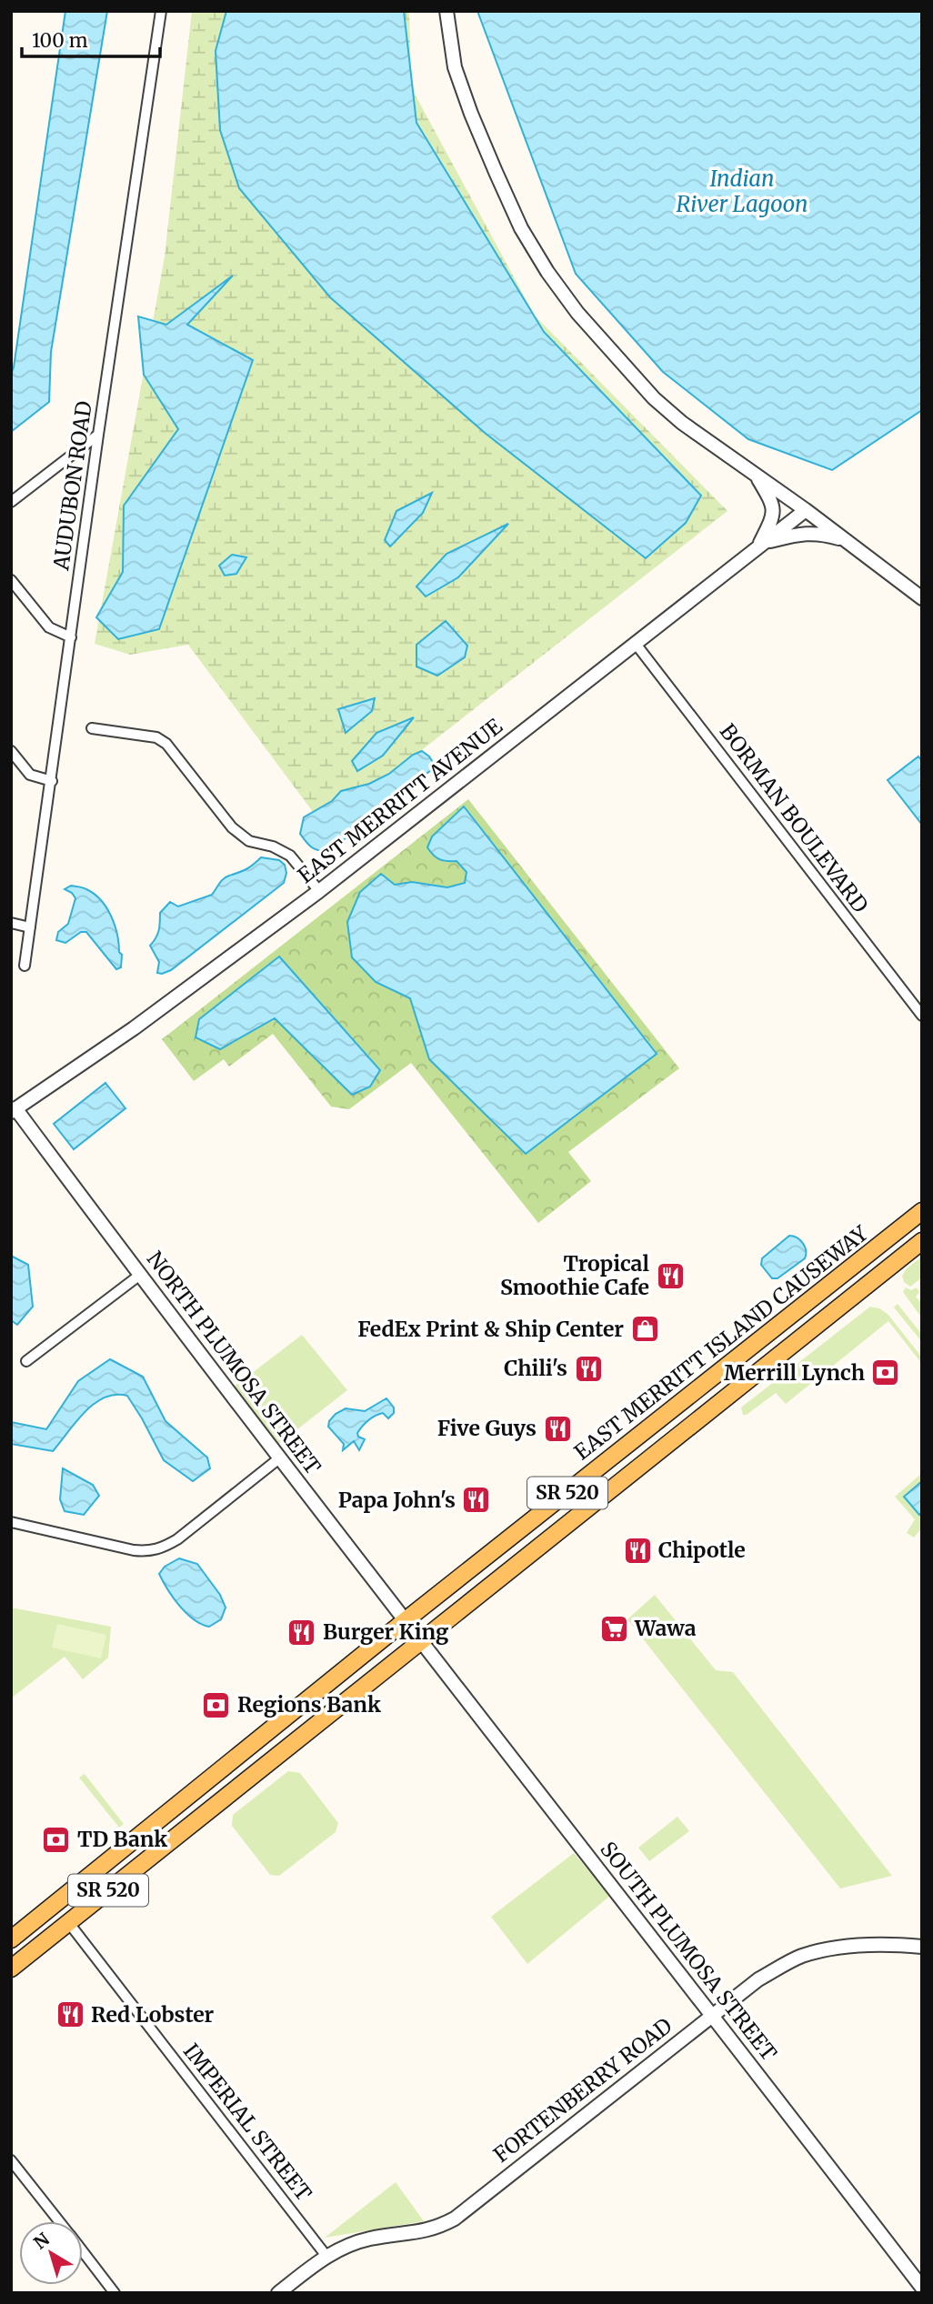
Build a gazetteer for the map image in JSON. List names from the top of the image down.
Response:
{
  "streets": {
    "main road": ["EAST MERRITT ISLAND CAUSEWAY", "SR 520"],
    "street": [
      "AUDUBON ROAD",
      "EAST MERRITT AVENUE",
      "BORMAN BOULEVARD",
      "NORTH PLUMOSA STREET",
      "SOUTH PLUMOSA STREET",
      "FORTENBERRY ROAD",
      "IMPERIAL STREET"
    ]
  },
  "crossings": [
    ["EAST MERRITT AVENUE", "BORMAN BOULEVARD"],
    ["EAST MERRITT AVENUE", "NORTH PLUMOSA STREET"],
    ["EAST MERRITT ISLAND CAUSEWAY", "NORTH PLUMOSA STREET"],
    ["NORTH PLUMOSA STREET", "SR 520"],
    ["NORTH PLUMOSA STREET", "SOUTH PLUMOSA STREET"],
    ["SR 520", "SOUTH PLUMOSA STREET"],
    ["SR 520", "IMPERIAL STREET"],
    ["SOUTH PLUMOSA STREET", "FORTENBERRY ROAD"],
    ["FORTENBERRY ROAD", "IMPERIAL STREET"]
  ],
  "water": ["Indian River Lagoon"],
  "places": {
    "restaurant": [
      "Tropical Smoothie Cafe",
      "Chili's",
      "Five Guys",
      "Papa John's",
      "Chipotle",
      "Burger King",
      "Red Lobster"
    ],
    "shop": ["FedEx Print & Ship Center"],
    "bank": ["Merrill Lynch", "Regions Bank", "TD Bank"],
    "supermarket": ["Wawa"]
  },
  "scale_bar": "100 m",
  "north": "top left"
}
